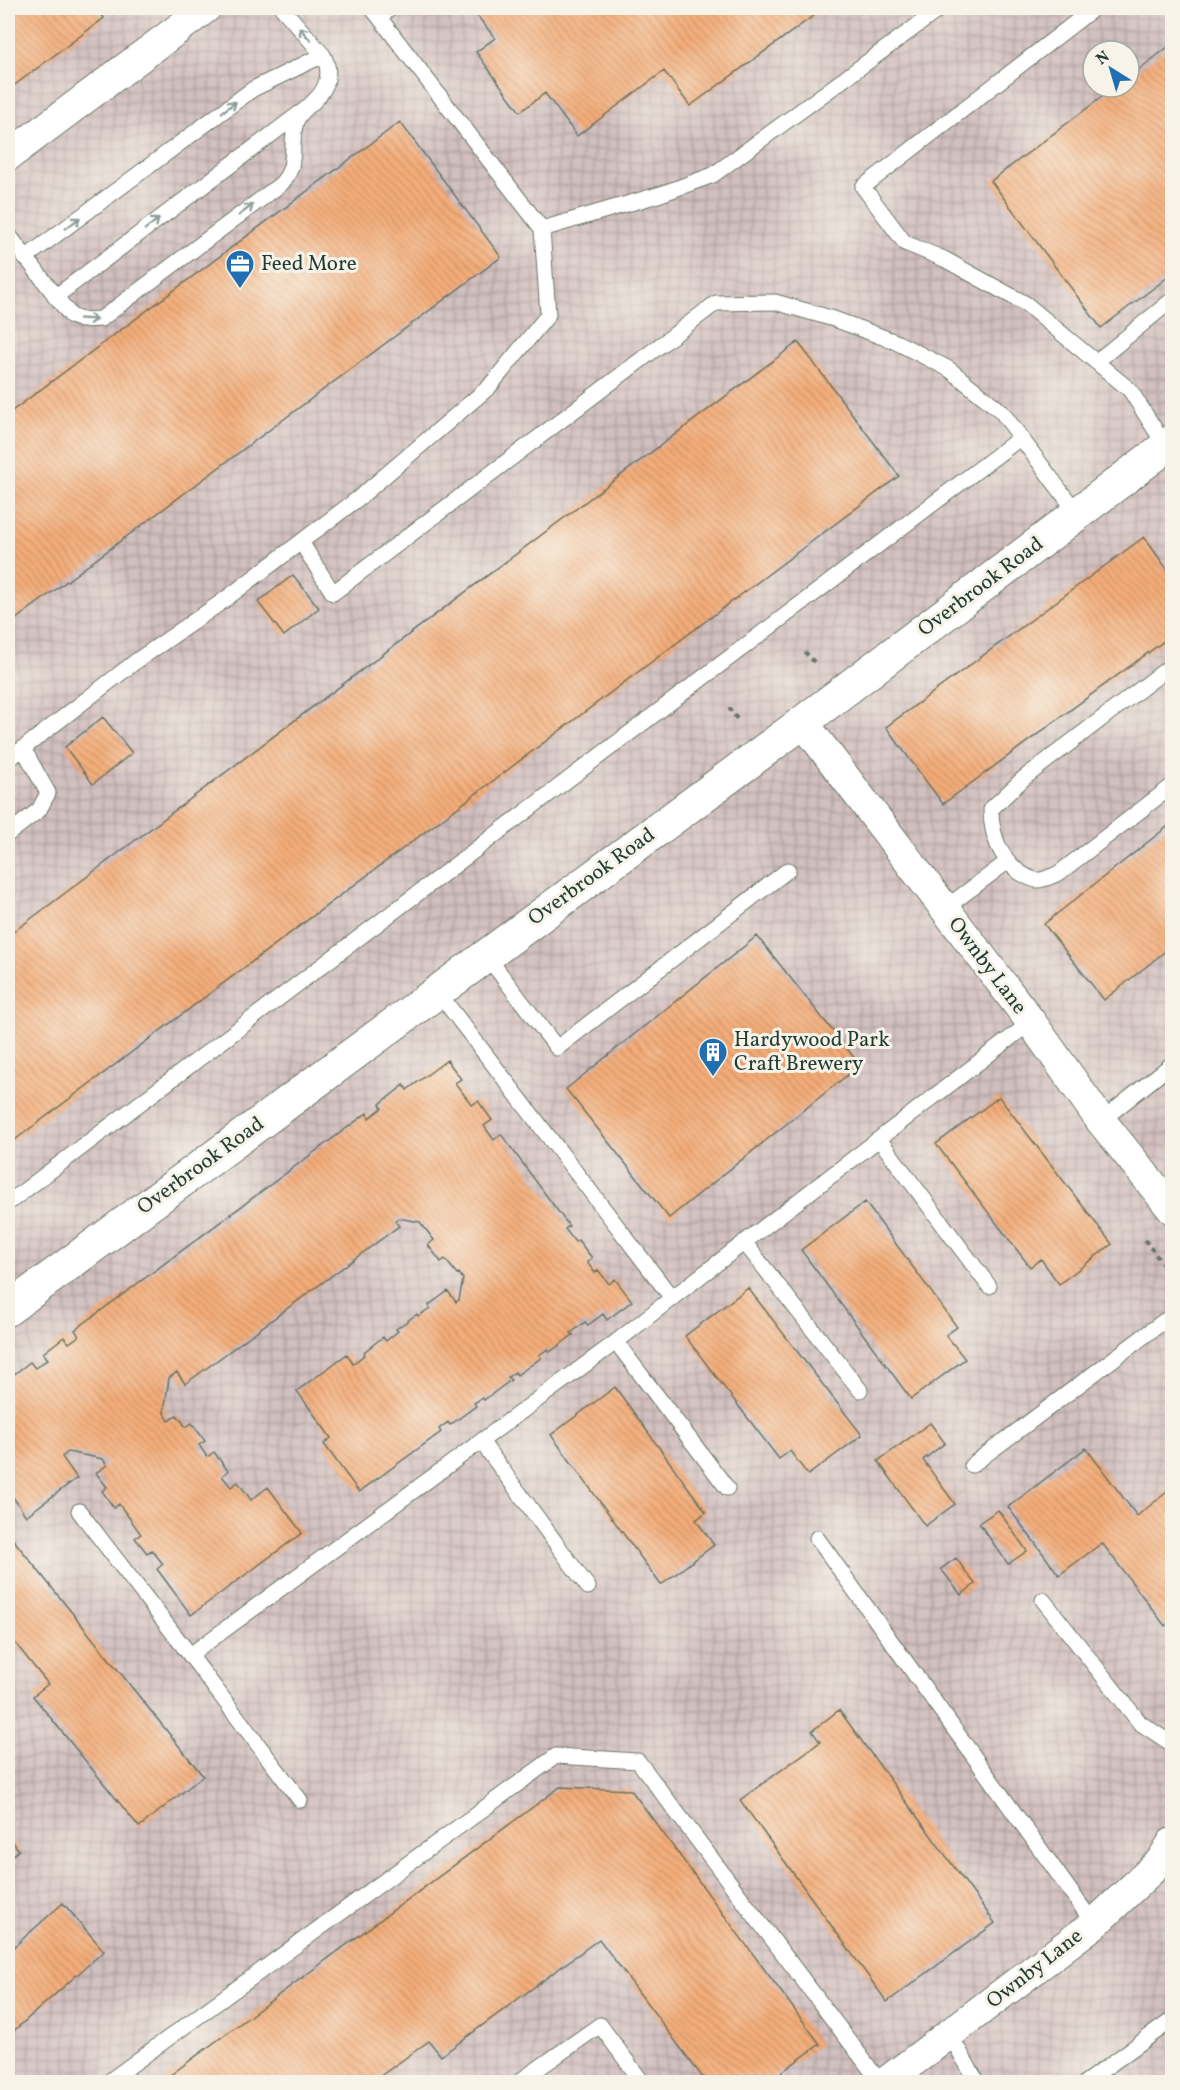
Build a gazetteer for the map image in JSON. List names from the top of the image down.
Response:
{
  "streets": {
    "street": ["Overbrook Road", "Ownby Lane"]
  },
  "crossings": [
    ["Overbrook Road", "Ownby Lane"]
  ],
  "places": {
    "office": ["Feed More"],
    "building": ["Hardywood Park Craft Brewery"]
  },
  "north": "top left"
}
